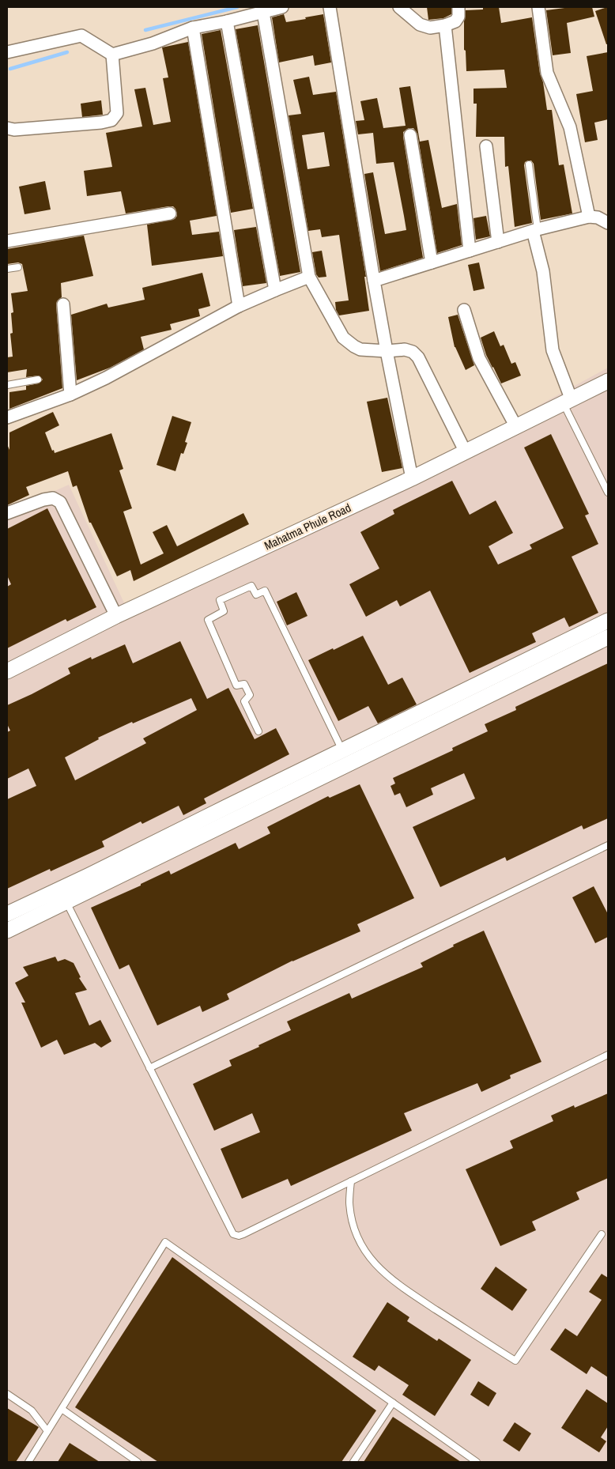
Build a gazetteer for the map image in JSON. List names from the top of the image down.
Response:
{
  "streets": {
    "street": ["Mahatma Phule Road"]
  }
}
